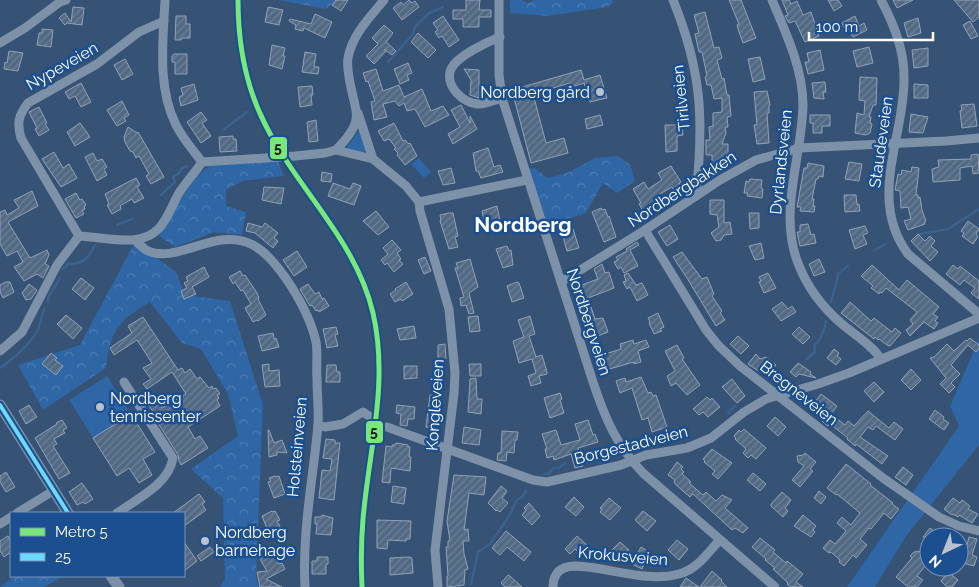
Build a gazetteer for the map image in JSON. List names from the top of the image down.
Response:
{
  "streets": {
    "street": [
      "Nypeveien",
      "Tirilveien",
      "Staudeveien",
      "Dyrlandsveien",
      "Nordbergbakken",
      "Nordbergveien",
      "Bregneveien",
      "Kongleveien",
      "Borgestadveien",
      "Holsteinveien",
      "Krokusveien"
    ]
  },
  "crossings": [
    ["Tirilveien", "Nordbergbakken"],
    ["Staudeveien", "Nordbergbakken"],
    ["Staudeveien", "Borgestadveien"],
    ["Dyrlandsveien", "Nordbergbakken"],
    ["Dyrlandsveien", "Borgestadveien"],
    ["Nordbergbakken", "Nordbergveien"],
    ["Nordbergbakken", "Bregneveien"],
    ["Nordbergveien", "Borgestadveien"],
    ["Nordbergveien", "Krokusveien"],
    ["Bregneveien", "Borgestadveien"],
    ["Kongleveien", "Borgestadveien"]
  ],
  "districts": ["Nordberg"],
  "places": ["Nordberg gård", "Nordberg tennissenter", "Nordberg barnehage"],
  "lines": ["metro line 5", "transit line 25"],
  "legend": ["Metro 5", "25"],
  "scale_bar": "100 m",
  "north": "bottom left"
}
